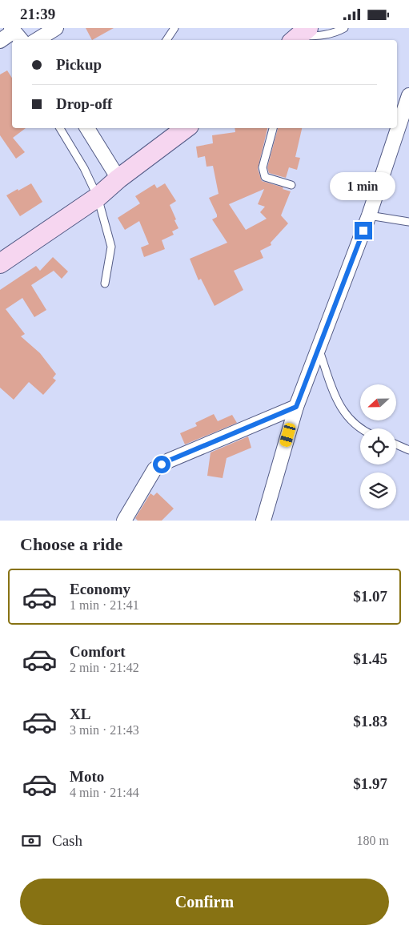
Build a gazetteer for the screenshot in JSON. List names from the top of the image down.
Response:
{
  "north": "left",
  "page": {
    "status": "21:39",
    "banner": ["Pickup", "Drop-off"],
    "bubble": "1 min",
    "heading": "Choose a ride",
    "list": [
      {
        "name": "Economy",
        "note": "1 min · 21:41",
        "value": "$1.07"
      },
      {
        "name": "Comfort",
        "note": "2 min · 21:42",
        "value": "$1.45"
      },
      {
        "name": "XL",
        "note": "3 min · 21:43",
        "value": "$1.83"
      },
      {
        "name": "Moto",
        "note": "4 min · 21:44",
        "value": "$1.97"
      }
    ],
    "pay": ["Cash", "180 m"],
    "buttons": "Confirm"
  }
}
